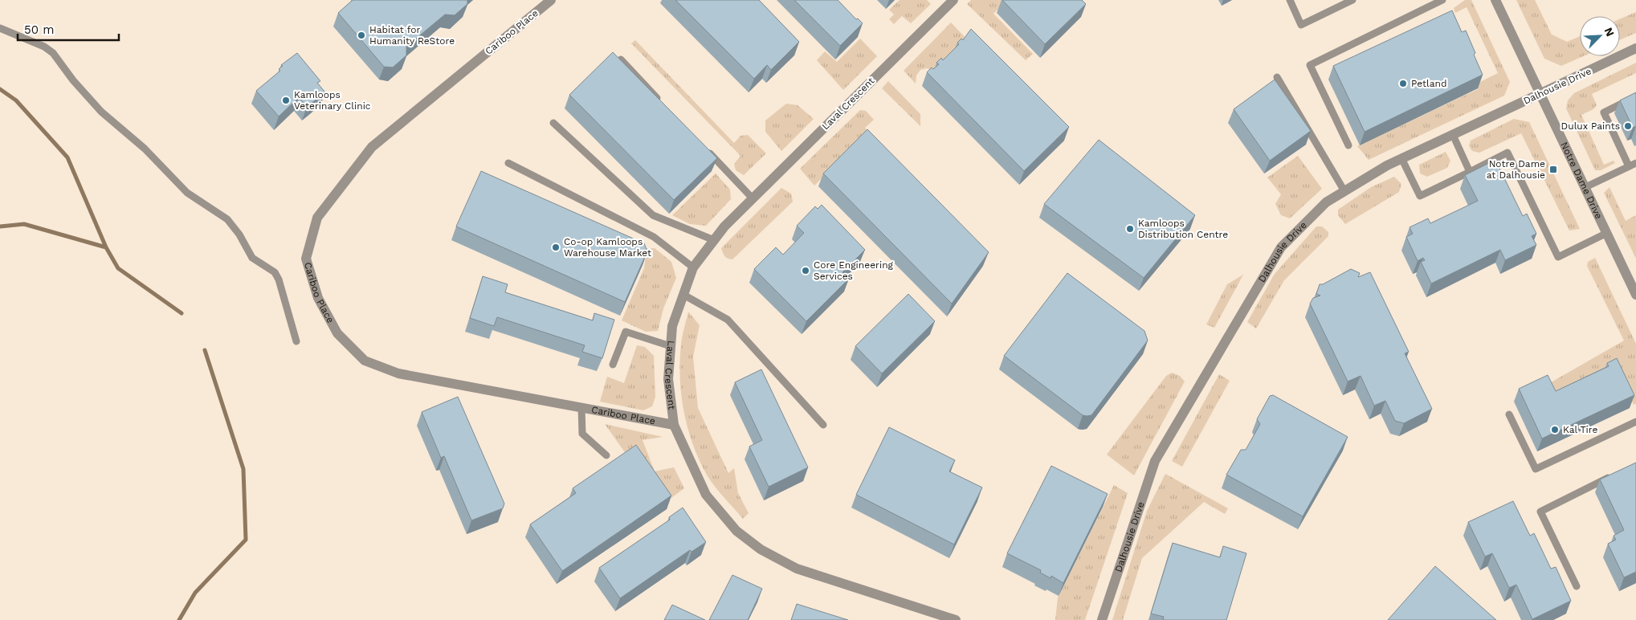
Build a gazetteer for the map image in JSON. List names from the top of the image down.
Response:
{
  "streets": {
    "street": [
      "Cariboo Place",
      "Dalhousie Drive",
      "Laval Crescent",
      "Notre Dame Drive"
    ]
  },
  "crossings": [
    ["Cariboo Place", "Laval Crescent"],
    ["Dalhousie Drive", "Notre Dame Drive"]
  ],
  "places": {
    "other": [
      "Habitat for Humanity ReStore",
      "Petland",
      "Kamloops Veterinary Clinic",
      "Dulux Paints",
      "Kamloops Distribution Centre",
      "Co-op Kamloops Warehouse Market",
      "Core Engineering Services",
      "Kal Tire"
    ],
    "transit": ["Notre Dame at Dalhousie"]
  },
  "scale_bar": "50 m",
  "north": "top right"
}
